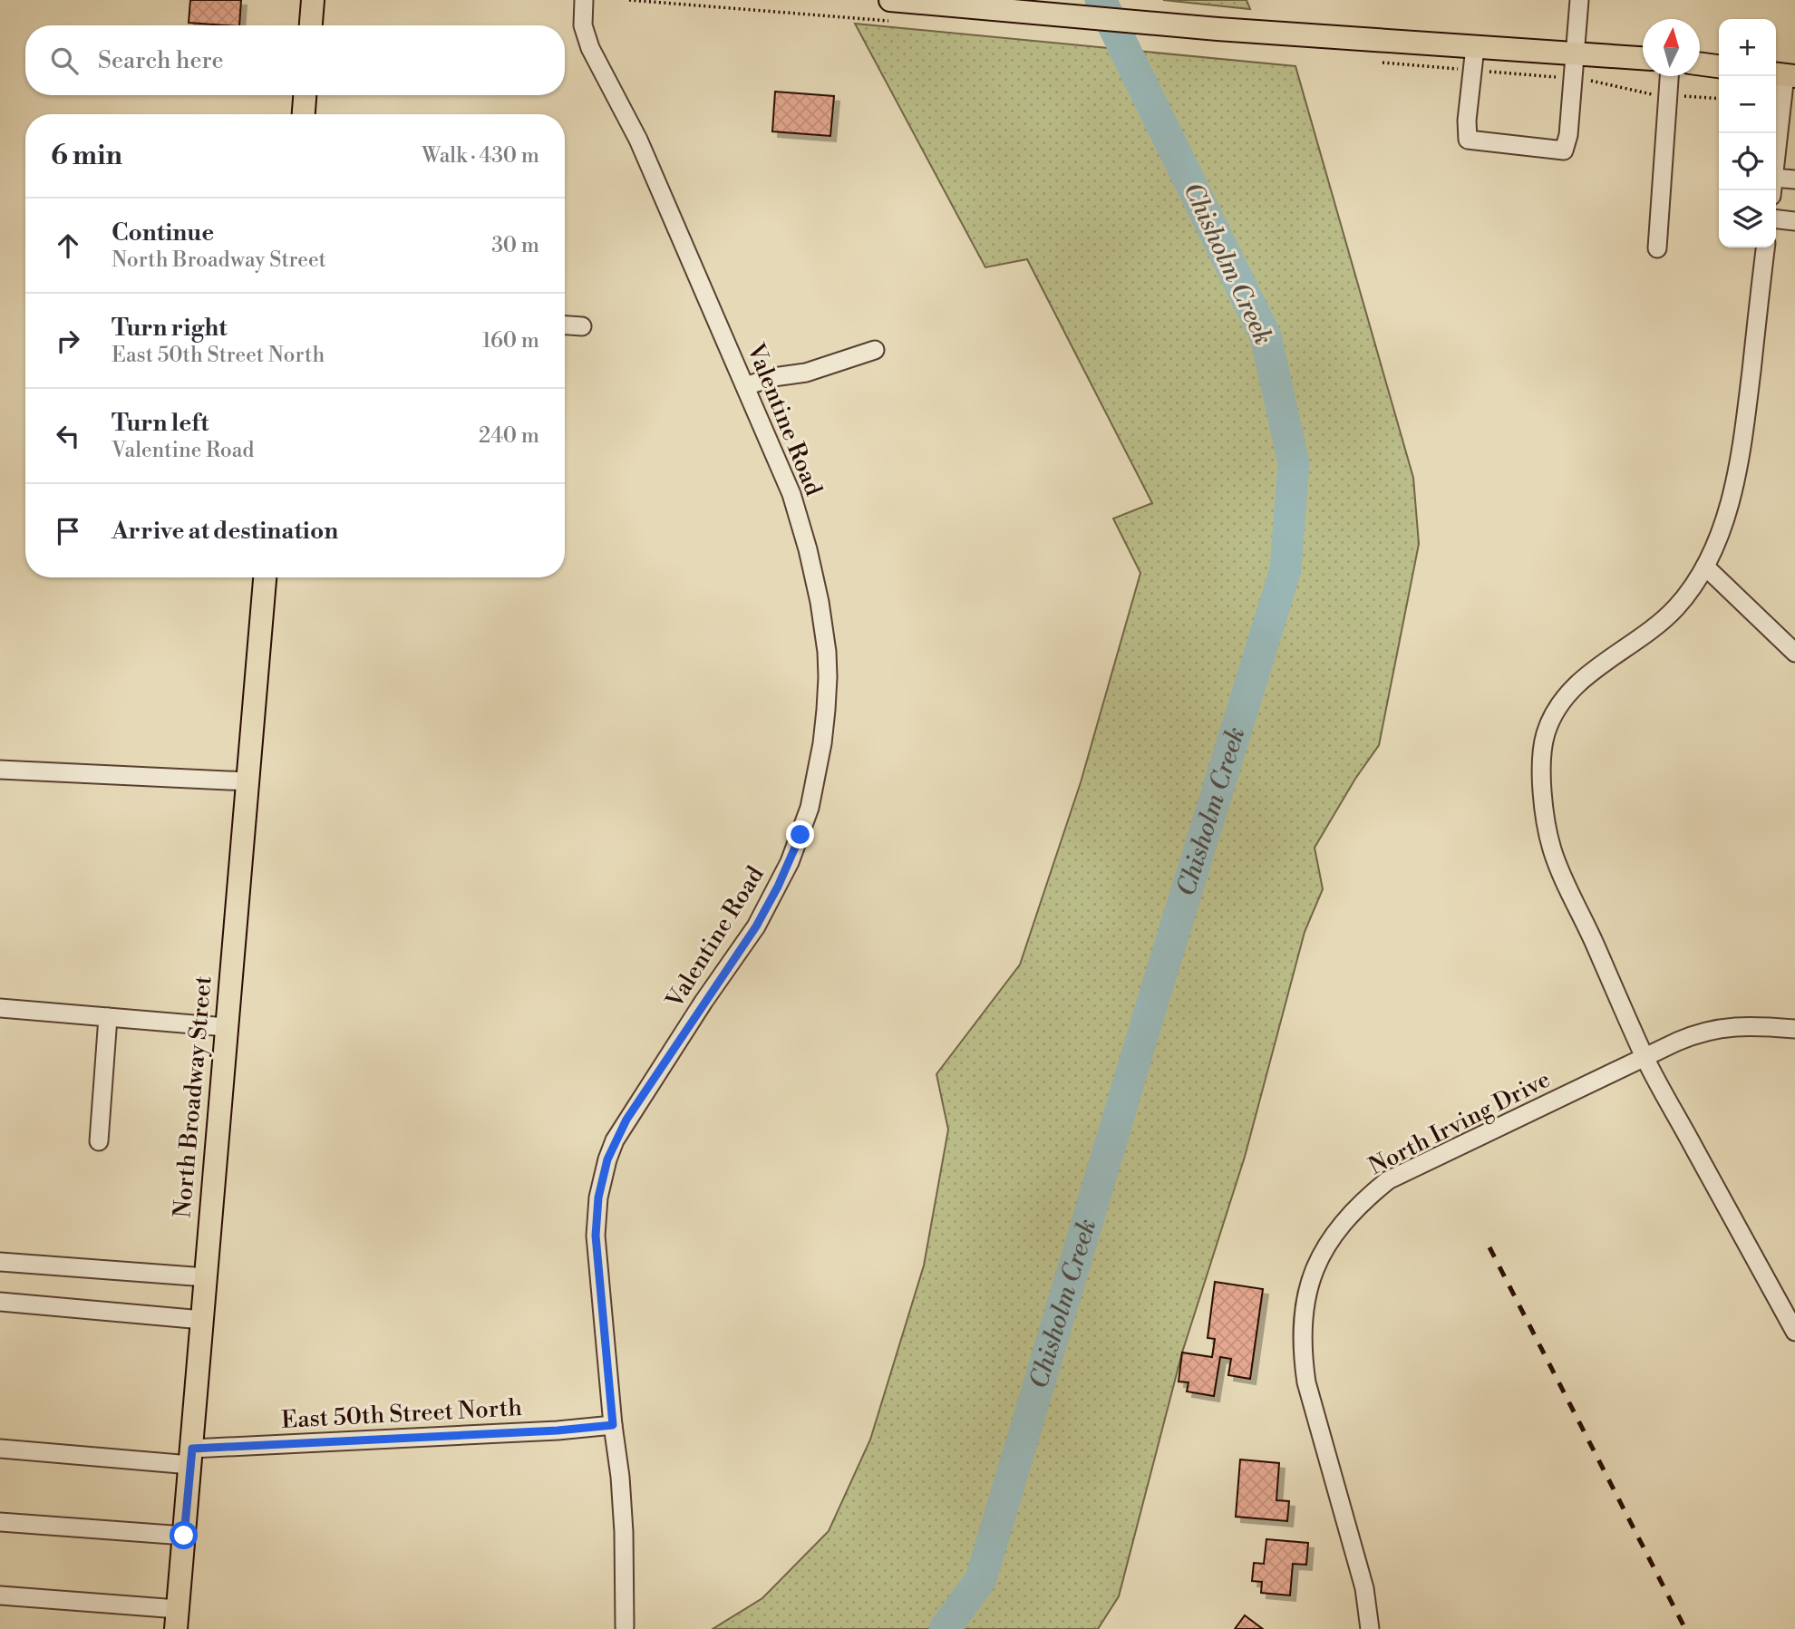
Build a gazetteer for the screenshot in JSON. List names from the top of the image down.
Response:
{
  "streets": {
    "main road": ["North Broadway Street"],
    "street": ["Valentine Road", "North Irving Drive", "East 50th Street North"]
  },
  "crossings": [
    ["Valentine Road", "East 50th Street North"],
    ["North Broadway Street", "East 50th Street North"]
  ],
  "water": ["Chisholm Creek"],
  "north": "top",
  "page": {
    "map_buttons": ["+", "−"],
    "search": "Search here",
    "heading": ["6 min", "Walk · 430 m"],
    "list": [
      ["Continue", "North Broadway Street", "30 m"],
      ["Turn right", "East 50th Street North", "160 m"],
      ["Turn left", "Valentine Road", "240 m"],
      "Arrive at destination"
    ]
  }
}
